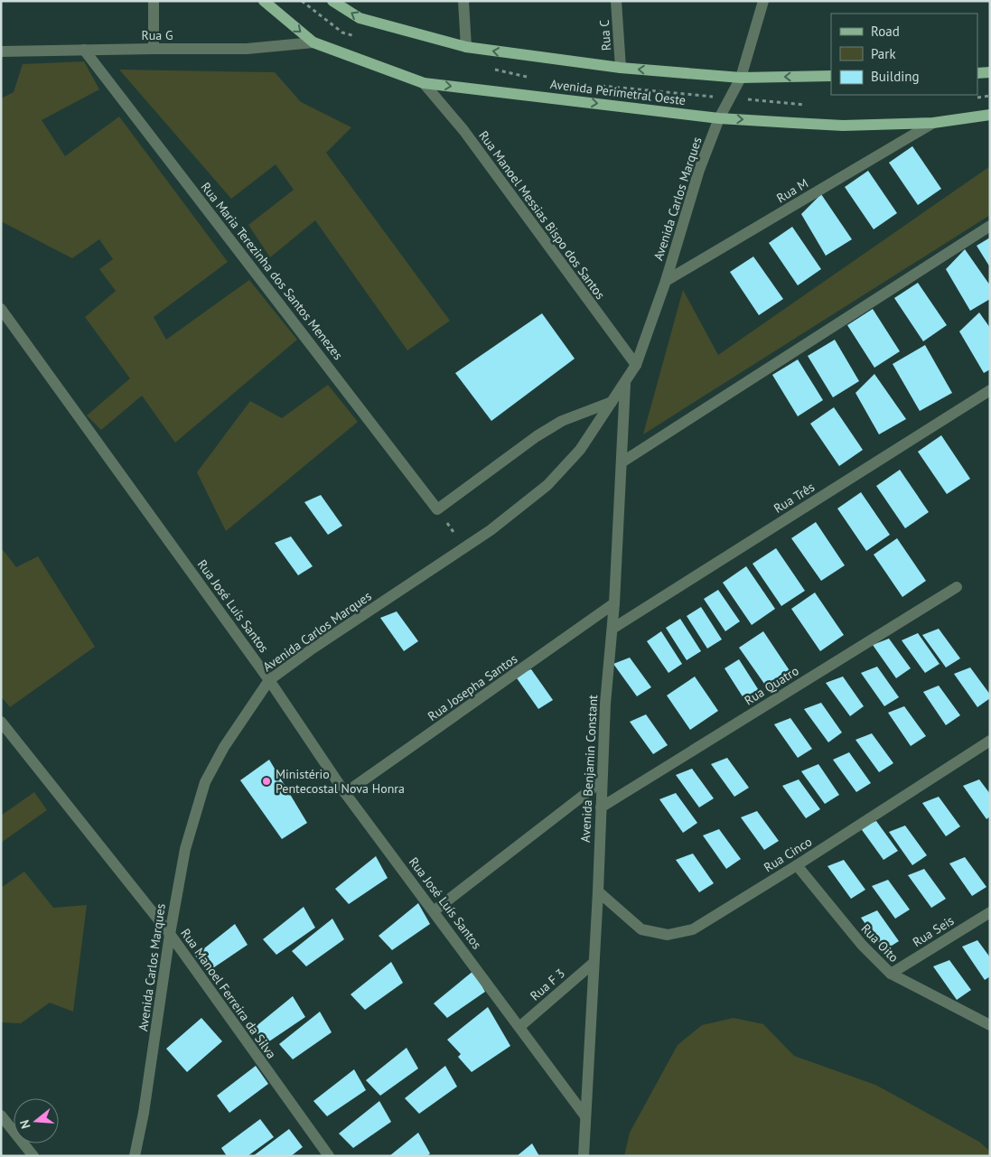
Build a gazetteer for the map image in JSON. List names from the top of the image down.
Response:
{
  "streets": {
    "main road": ["Avenida Perimetral Oeste"],
    "street": [
      "Rua G",
      "Rua C",
      "Rua M",
      "Avenida Carlos Marques",
      "Rua Manoel Messias Bispo dos Santos",
      "Rua Maria Terezinha dos Santos Menezes",
      "Rua Três",
      "Rua José Luís Santos",
      "Rua Quatro",
      "Rua Josepha Santos",
      "Avenida Benjamin Constant",
      "Rua Cinco",
      "Rua Seis",
      "Rua Oito",
      "Rua F 3",
      "Rua Manoel Ferreira da Silva"
    ]
  },
  "crossings": [
    ["Rua G", "Avenida Perimetral Oeste"],
    ["Rua G", "Rua Maria Terezinha dos Santos Menezes"],
    ["Rua C", "Avenida Perimetral Oeste"],
    ["Avenida Perimetral Oeste", "Rua M"],
    ["Avenida Perimetral Oeste", "Avenida Carlos Marques"],
    ["Avenida Perimetral Oeste", "Rua Manoel Messias Bispo dos Santos"],
    ["Rua M", "Avenida Carlos Marques"],
    ["Avenida Carlos Marques", "Rua Manoel Messias Bispo dos Santos"],
    ["Avenida Carlos Marques", "Rua José Luís Santos"],
    ["Avenida Carlos Marques", "Avenida Benjamin Constant"],
    ["Avenida Carlos Marques", "Rua Manoel Ferreira da Silva"],
    ["Rua Três", "Avenida Benjamin Constant"],
    ["Rua José Luís Santos", "Rua Josepha Santos"],
    ["Rua José Luís Santos", "Avenida Benjamin Constant"],
    ["Rua José Luís Santos", "Rua F 3"],
    ["Rua Quatro", "Avenida Benjamin Constant"],
    ["Rua Josepha Santos", "Avenida Benjamin Constant"],
    ["Avenida Benjamin Constant", "Rua Cinco"],
    ["Avenida Benjamin Constant", "Rua F 3"],
    ["Rua Cinco", "Rua Oito"],
    ["Rua Seis", "Rua Oito"]
  ],
  "places": ["Ministério Pentecostal Nova Honra"],
  "legend": ["Road", "Park", "Building"],
  "north": "left"
}
